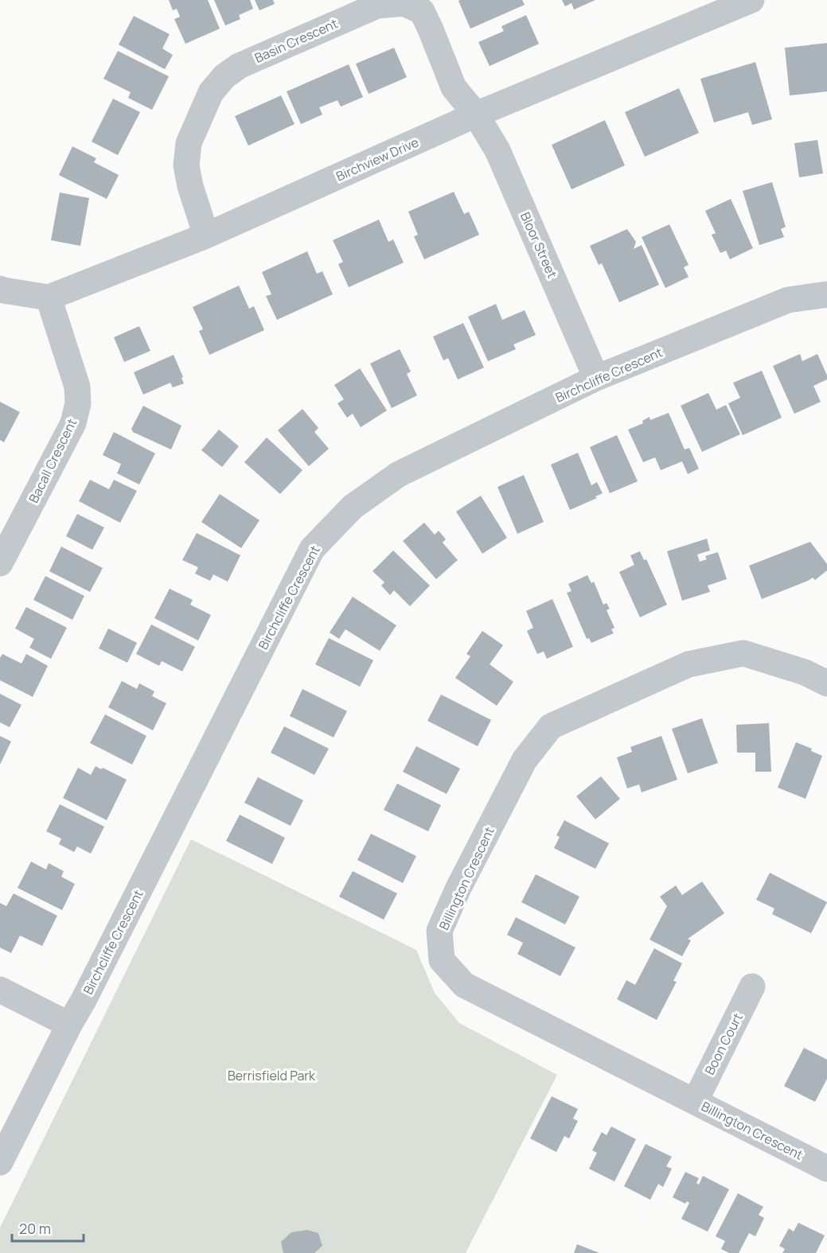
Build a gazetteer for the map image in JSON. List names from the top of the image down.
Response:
{
  "streets": {
    "street": [
      "Basin Crescent",
      "Birchview Drive",
      "Bloor Street",
      "Birchcliffe Crescent",
      "Bacall Crescent",
      "Billington Crescent",
      "Boon Court"
    ]
  },
  "crossings": [
    ["Basin Crescent", "Birchview Drive"],
    ["Basin Crescent", "Bloor Street"],
    ["Birchview Drive", "Bloor Street"],
    ["Birchview Drive", "Bacall Crescent"],
    ["Bloor Street", "Birchcliffe Crescent"],
    ["Billington Crescent", "Boon Court"]
  ],
  "parks": ["Berrisfield Park"],
  "scale_bar": "20 m"
}
